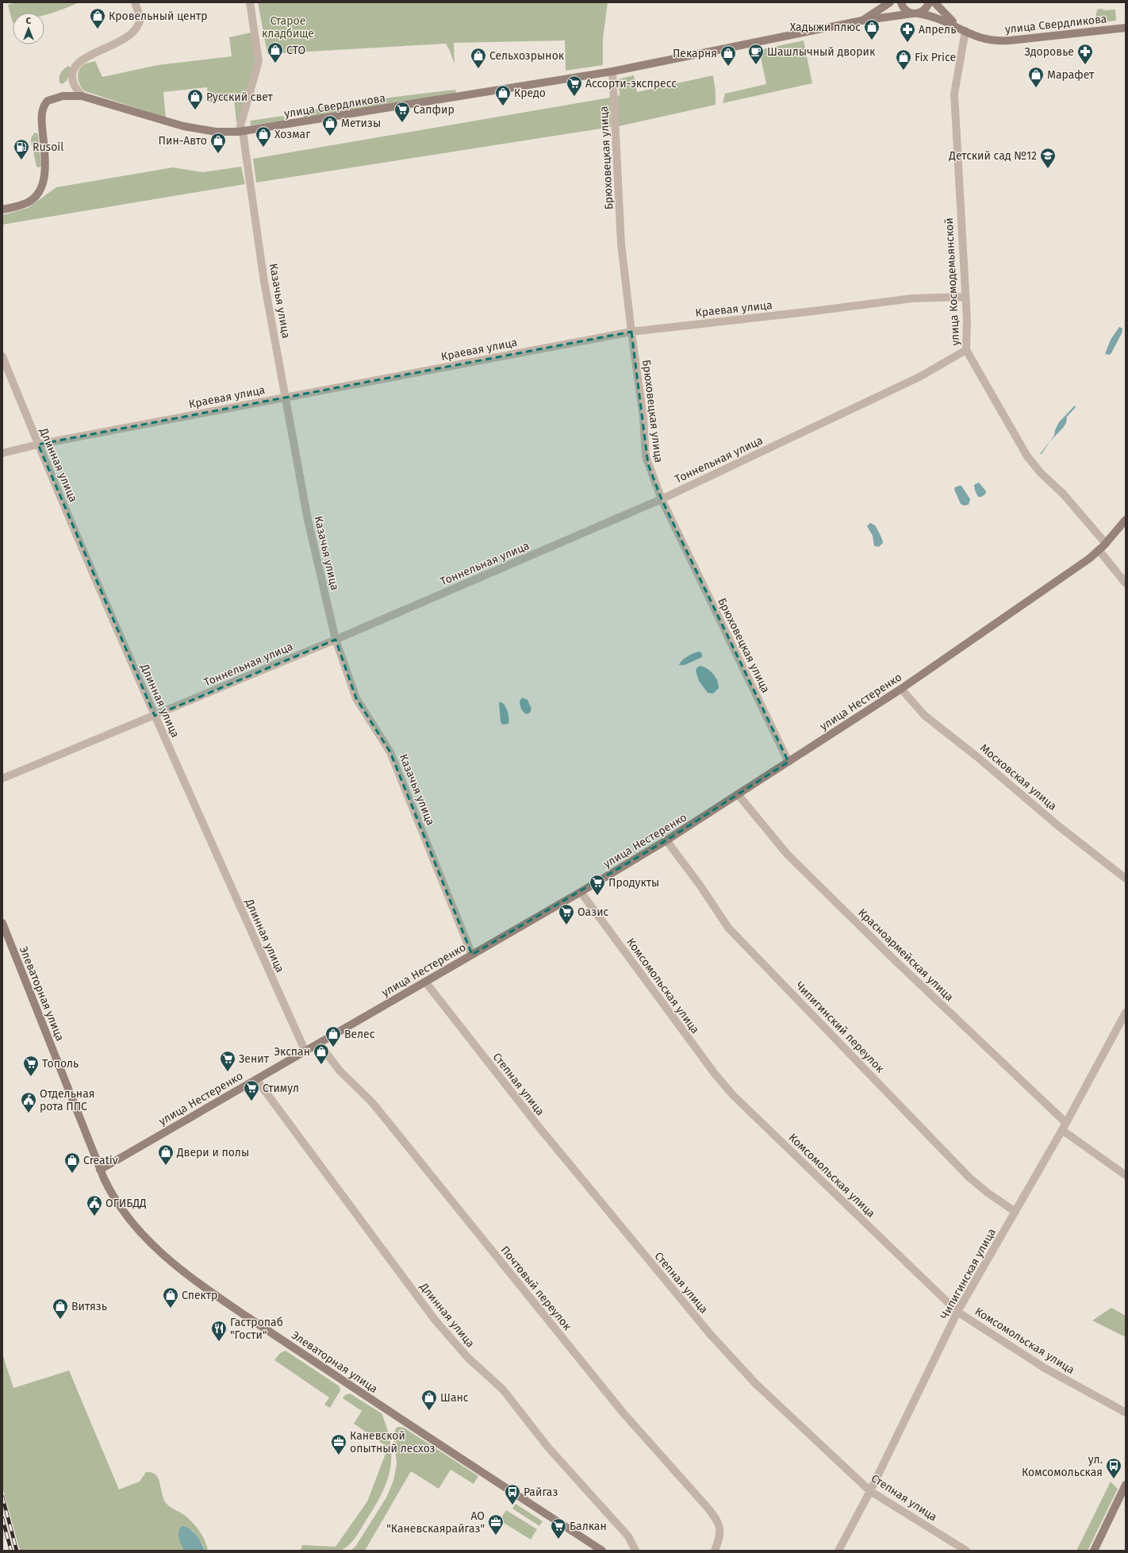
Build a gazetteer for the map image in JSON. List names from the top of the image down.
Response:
{
  "streets": {
    "street": [
      "улица Свердликова",
      "Брюховецкая улица",
      "улица Космодемьянской",
      "Казачья улица",
      "Краевая улица",
      "Тоннельная улица",
      "Длинная улица",
      "улица Нестеренко",
      "Московская улица",
      "Красноармейская улица",
      "Комсомольская улица",
      "Элеваторная улица",
      "Чипигинский переулок",
      "Степная улица",
      "Чипигинская улица",
      "Почтовый переулок"
    ]
  },
  "crossings": [
    ["улица Свердликова", "Брюховецкая улица"],
    ["улица Свердликова", "улица Космодемьянской"],
    ["улица Свердликова", "Казачья улица"],
    ["Брюховецкая улица", "Краевая улица"],
    ["Брюховецкая улица", "Тоннельная улица"],
    ["Брюховецкая улица", "улица Нестеренко"],
    ["улица Космодемьянской", "Краевая улица"],
    ["улица Космодемьянской", "Тоннельная улица"],
    ["улица Космодемьянской", "улица Нестеренко"],
    ["Казачья улица", "Краевая улица"],
    ["Казачья улица", "Тоннельная улица"],
    ["Казачья улица", "улица Нестеренко"],
    ["Краевая улица", "Длинная улица"],
    ["Тоннельная улица", "Длинная улица"],
    ["Длинная улица", "улица Нестеренко"],
    ["улица Нестеренко", "Московская улица"],
    ["улица Нестеренко", "Красноармейская улица"],
    ["улица Нестеренко", "Комсомольская улица"],
    ["улица Нестеренко", "Элеваторная улица"],
    ["улица Нестеренко", "Чипигинский переулок"],
    ["улица Нестеренко", "Степная улица"],
    ["улица Нестеренко", "Почтовый переулок"],
    ["Красноармейская улица", "Чипигинская улица"],
    ["Комсомольская улица", "Чипигинская улица"],
    ["Чипигинский переулок", "Чипигинская улица"],
    ["Степная улица", "Чипигинская улица"]
  ],
  "parks": ["Старое кладбище"],
  "places": {
    "shop": [
      "Кровельный центр",
      "Хадыжи плюс",
      "СТО",
      "Пекарня",
      "Сельхозрынок",
      "Fix Price",
      "Марафет",
      "Кредо",
      "Русский свет",
      "Метизы",
      "Хозмаг",
      "Пин-Авто",
      "Велес",
      "Экспан",
      "Двери и полы",
      "Creativ",
      "Спектр",
      "Витязь",
      "Шанс"
    ],
    "pharmacy": ["Апрель", "Здоровье"],
    "cafe": ["Шашлычный дворик"],
    "supermarket": [
      "Ассорти-экспресс",
      "Сапфир",
      "Продукты",
      "Оазис",
      "Зенит",
      "Тополь",
      "Стимул",
      "Балкан"
    ],
    "fuel station": ["Rusoil"],
    "school or university": ["Детский сад №12"],
    "public building": ["Отдельная рота ППС", "ОГИБДД"],
    "restaurant": ["Гастропаб \"Гости\""],
    "office": ["Каневской опытный лесхоз", "АО \"Каневскаярайгаз\""],
    "bus stop": ["ул. Комсомольская", "Райгаз"]
  },
  "north": "top"
}
